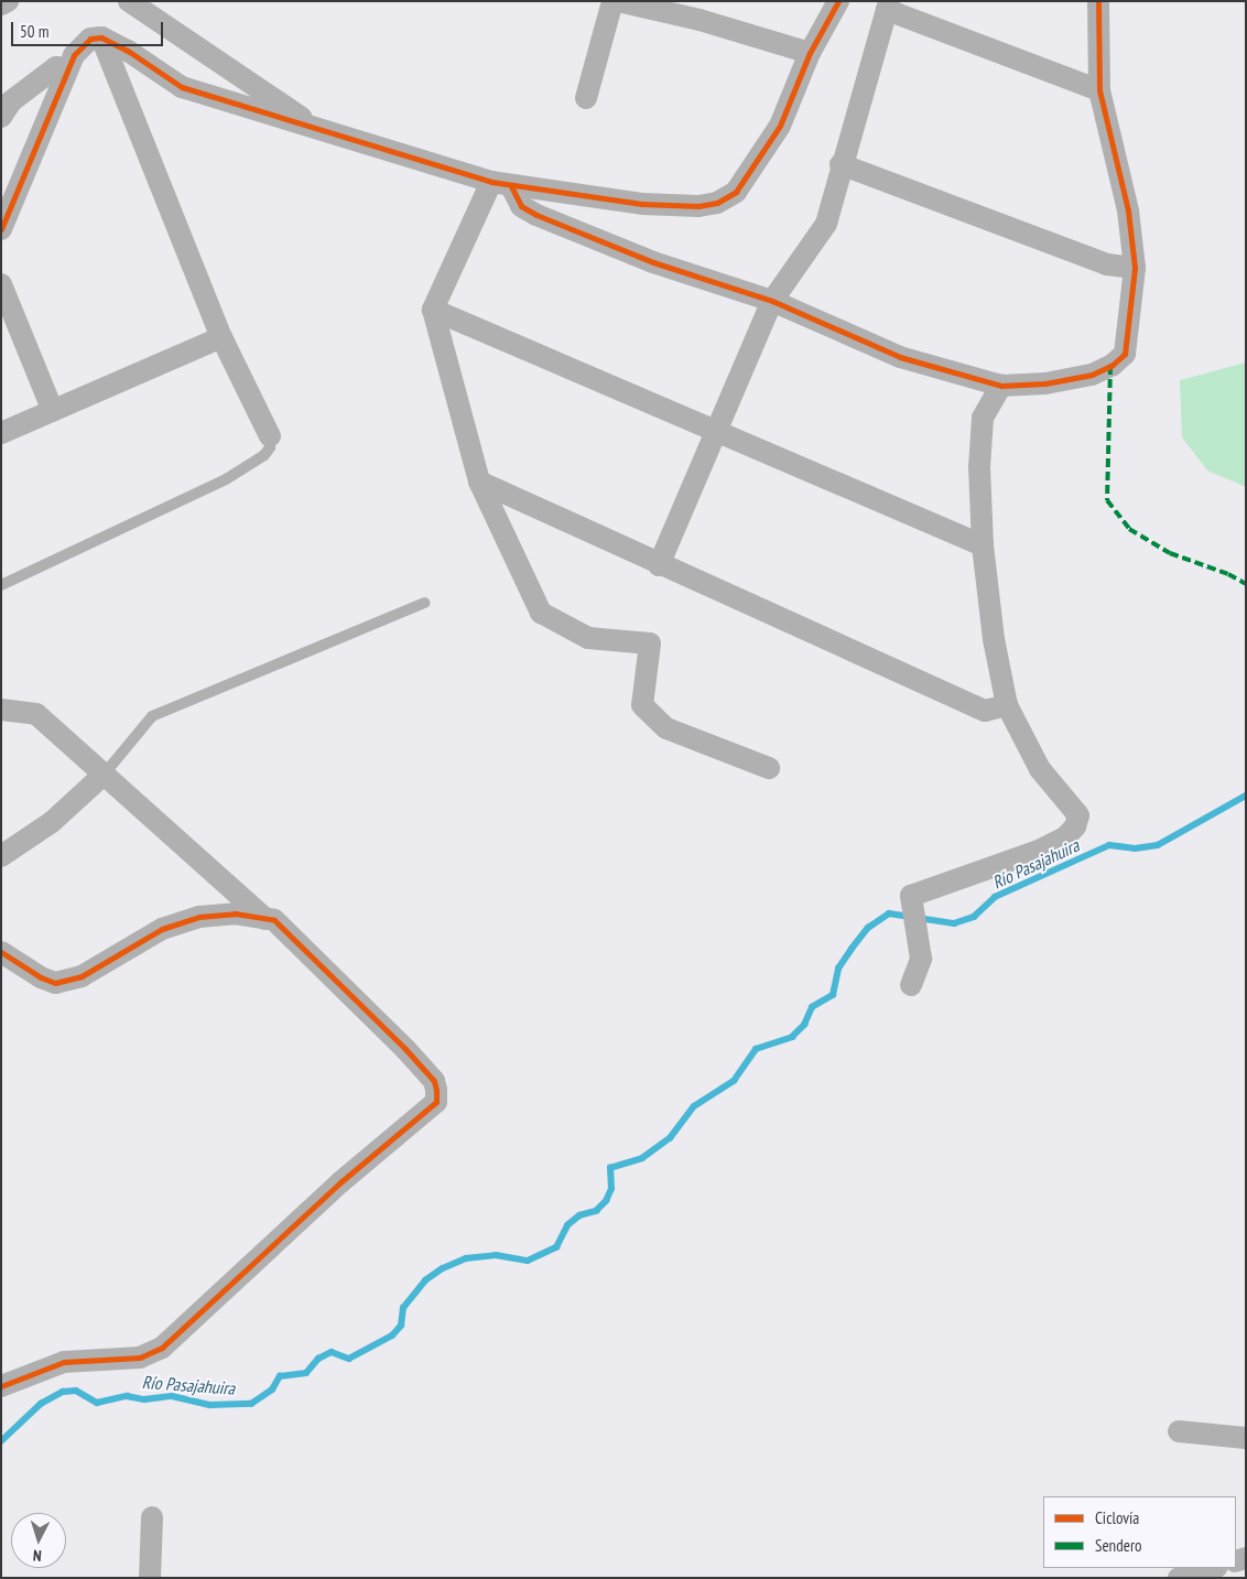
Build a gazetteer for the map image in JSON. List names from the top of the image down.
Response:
{
  "water": ["Río Pasajahuira"],
  "legend": ["Ciclovía", "Sendero"],
  "scale_bar": "50 m",
  "north": "bottom"
}
